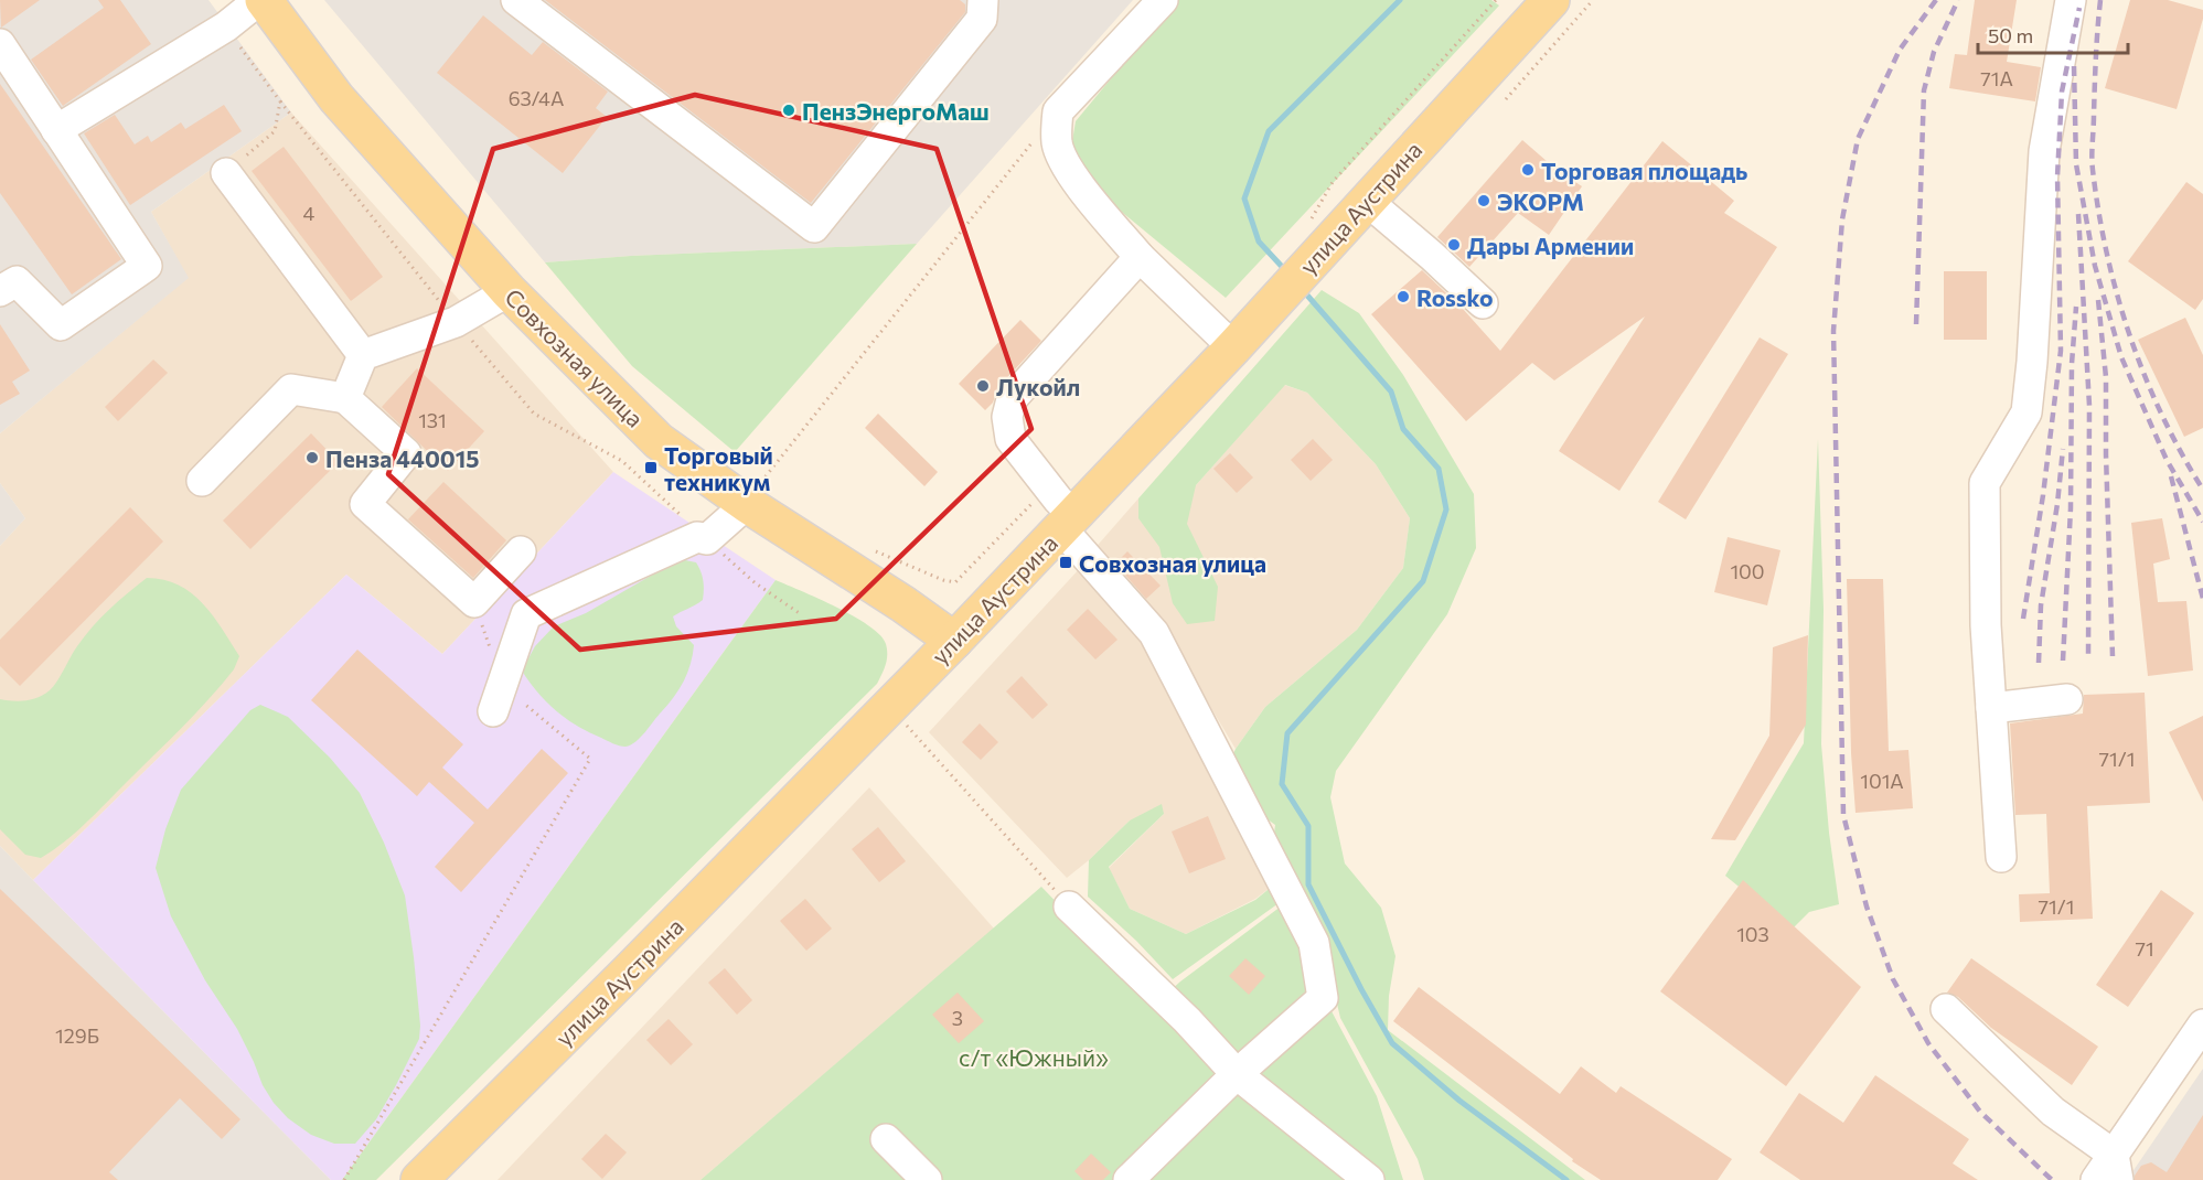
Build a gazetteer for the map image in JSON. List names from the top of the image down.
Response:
{
  "streets": {
    "main road": ["улица Аустрина", "Совхозная улица"]
  },
  "crossings": [
    ["улица Аустрина", "Совхозная улица"]
  ],
  "parks": ["с/т «Южный»"],
  "places": {
    "other": [
      "ПензЭнергоМаш",
      "Торговая площадь",
      "ЭКОРМ",
      "Дары Армении",
      "Rossko",
      "Лукойл",
      "Пенза 440015"
    ],
    "transit": ["Торговый техникум", "Совхозная улица"]
  },
  "house_numbers": [
    "71А",
    "63/4А",
    "4",
    "131",
    "100",
    "71/1",
    "101А",
    "71/1",
    "103",
    "71",
    "3",
    "129Б"
  ],
  "scale_bar": "50 m"
}
